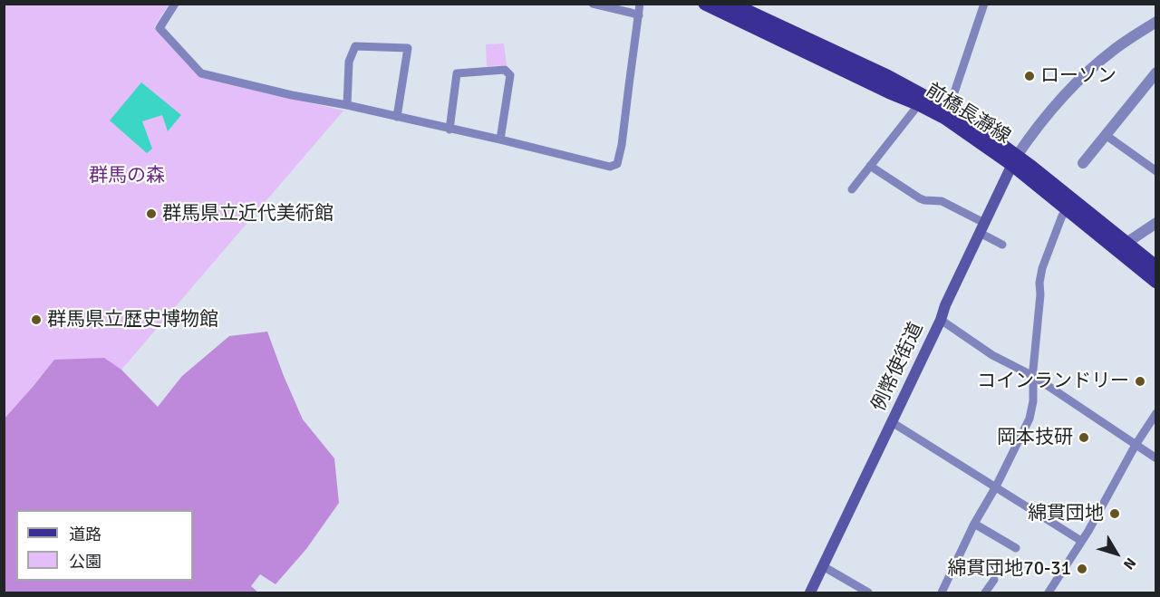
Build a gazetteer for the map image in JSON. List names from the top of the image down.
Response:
{
  "streets": {
    "main road": ["前橋長瀞線", "例幣使街道"]
  },
  "crossings": [
    ["前橋長瀞線", "例幣使街道"]
  ],
  "parks": ["群馬の森"],
  "places": [
    "ローソン",
    "群馬県立近代美術館",
    "群馬県立歴史博物館",
    "コインランドリー",
    "岡本技研",
    "綿貫団地",
    "綿貫団地70-31"
  ],
  "legend": ["道路", "公園"],
  "north": "bottom right"
}
